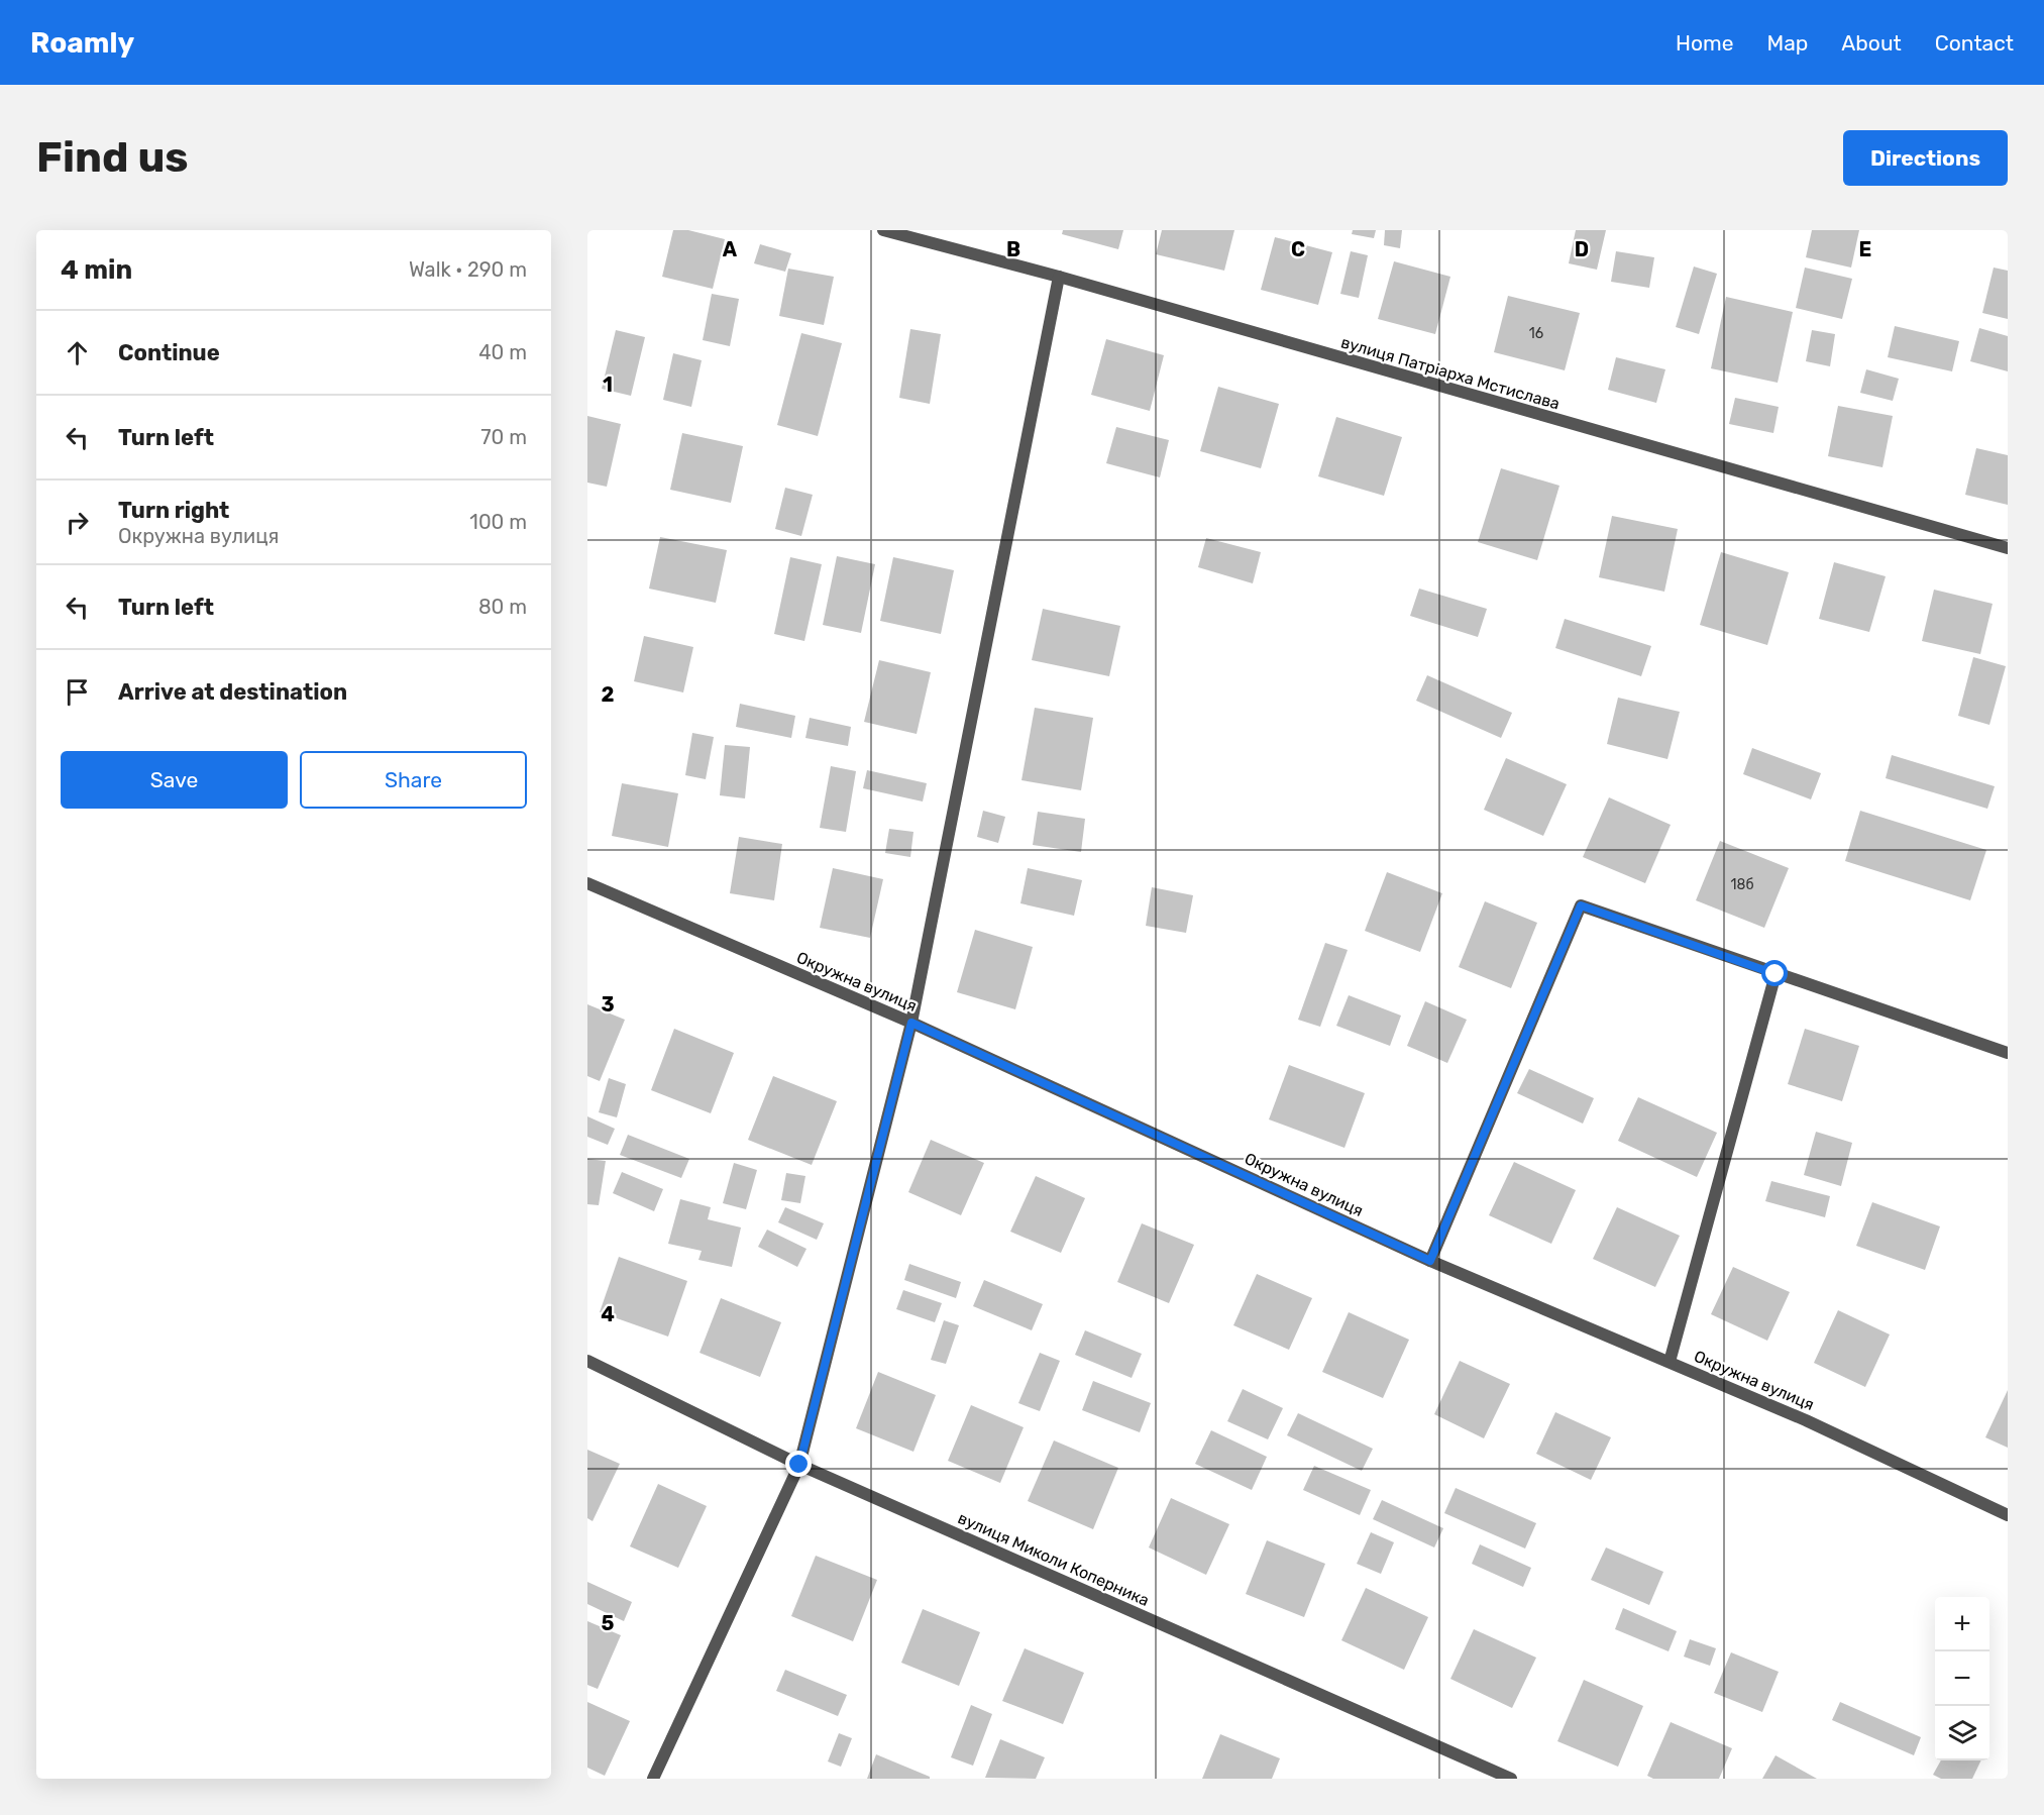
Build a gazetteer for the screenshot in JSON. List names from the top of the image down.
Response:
{
  "streets": {
    "street": ["вулиця Патріарха Мстислава", "Окружна вулиця", "вулиця Миколи Коперника"]
  },
  "house_numbers": ["16", "18б"],
  "page": {
    "header": "Roamly",
    "nav": [
      "Home",
      "Map",
      "About",
      "Contact"
    ],
    "buttons": [
      "Directions",
      ["Save", "Share"]
    ],
    "title": "Find us",
    "heading": ["4 min", "Walk · 290 m"],
    "list": [
      ["Continue", "40 m"],
      ["Turn left", "70 m"],
      ["Turn right", "Окружна вулиця", "100 m"],
      ["Turn left", "80 m"],
      "Arrive at destination"
    ],
    "map_buttons": ["+", "−"]
  },
  "grid": {
    "columns": [
      "A",
      "B",
      "C",
      "D",
      "E"
    ],
    "rows": [
      "1",
      "2",
      "3",
      "4",
      "5"
    ]
  }
}
